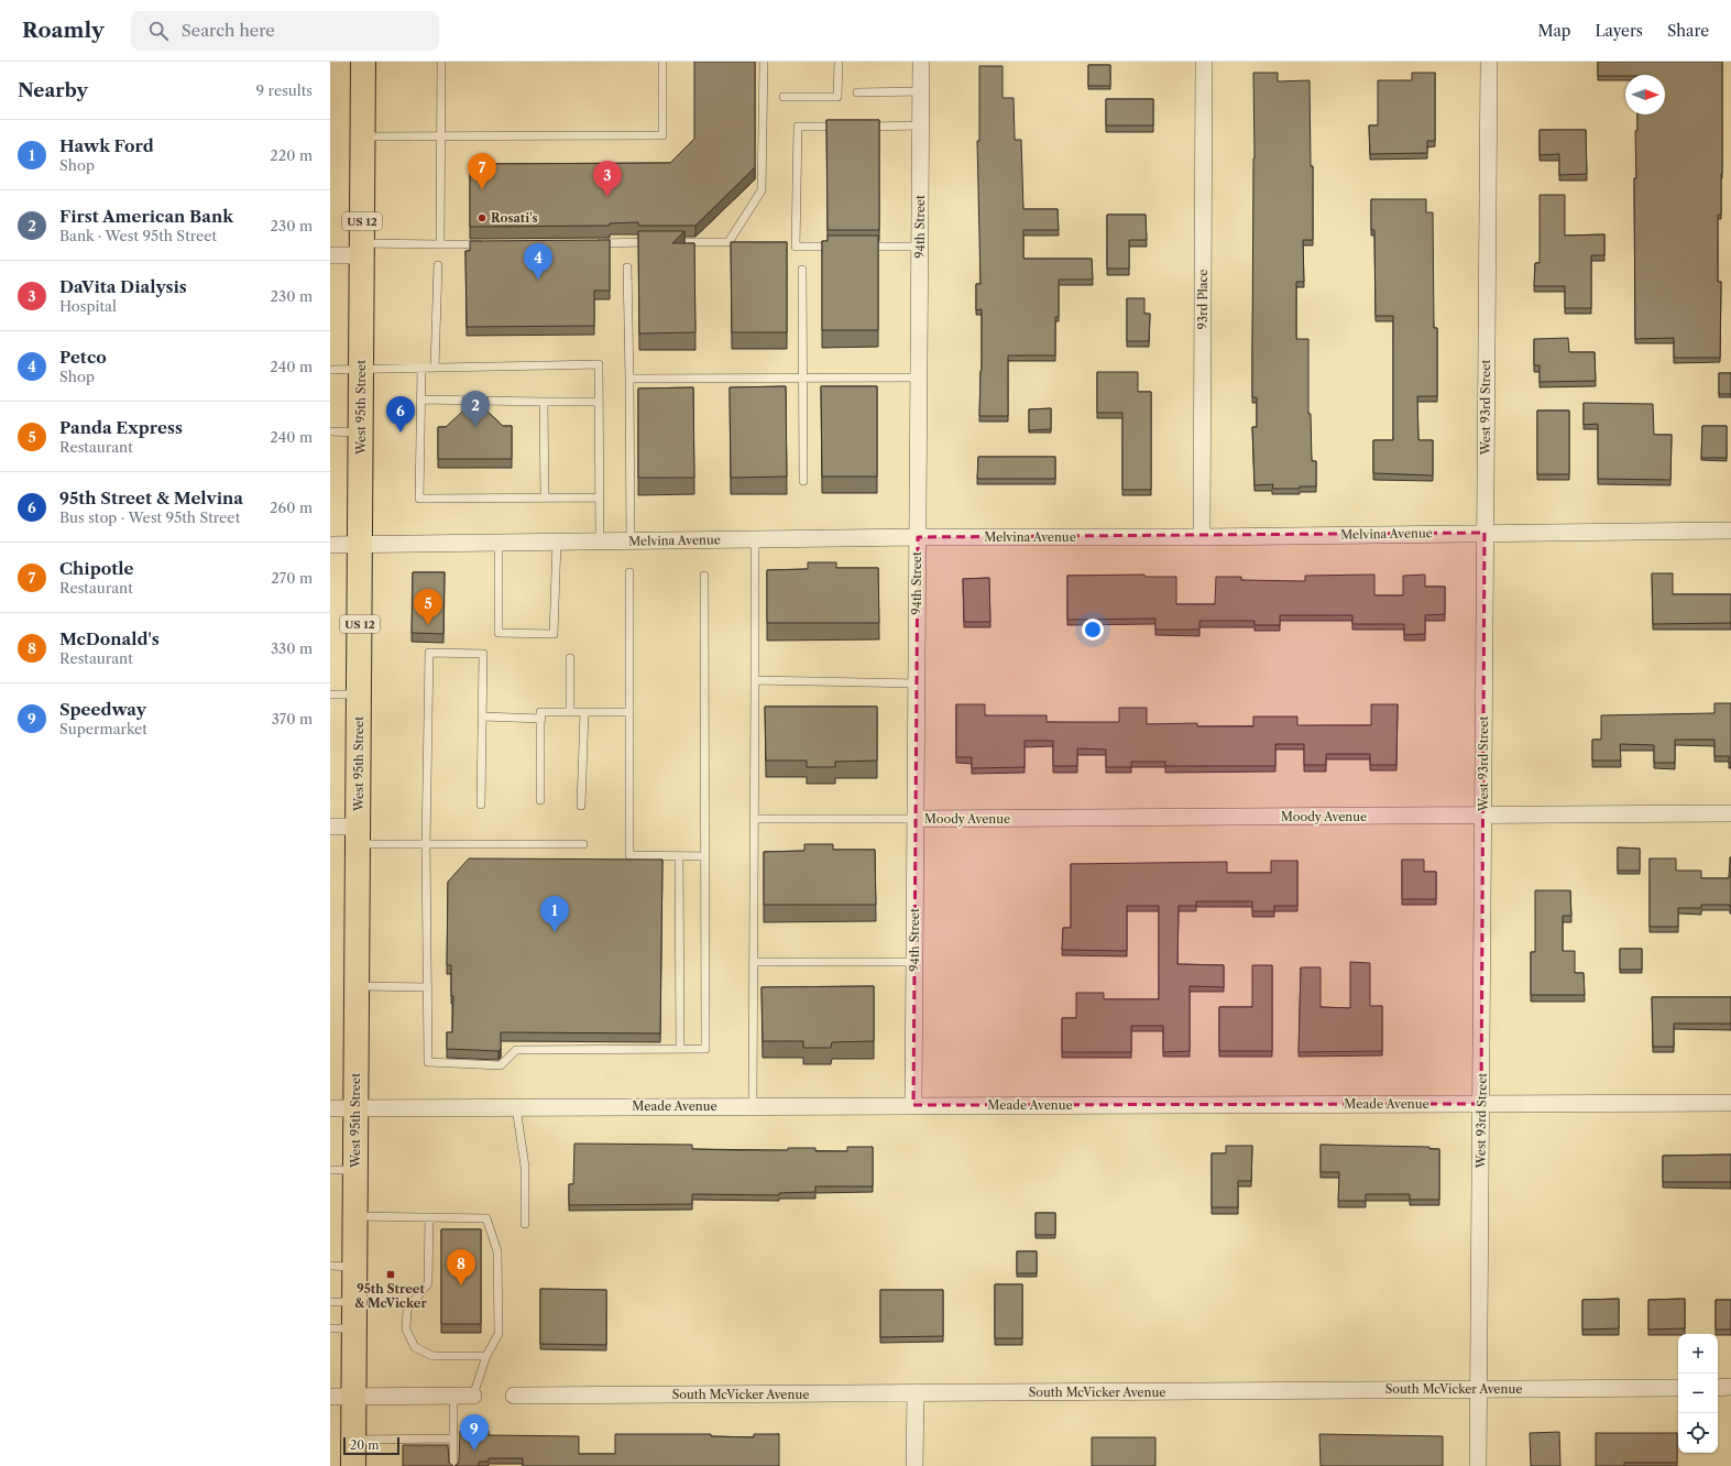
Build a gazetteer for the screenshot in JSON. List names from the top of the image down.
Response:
{
  "streets": {
    "main road": ["US 12", "West 95th Street"],
    "street": [
      "94th Street",
      "93rd Place",
      "West 93rd Street",
      "Melvina Avenue",
      "Moody Avenue",
      "Meade Avenue",
      "South McVicker Avenue"
    ]
  },
  "crossings": [
    ["94th Street", "Melvina Avenue"],
    ["94th Street", "Moody Avenue"],
    ["94th Street", "Meade Avenue"],
    ["93rd Place", "Melvina Avenue"],
    ["West 95th Street", "Melvina Avenue"],
    ["West 95th Street", "Meade Avenue"],
    ["West 93rd Street", "Melvina Avenue"],
    ["West 93rd Street", "Moody Avenue"],
    ["West 93rd Street", "Meade Avenue"],
    ["West 93rd Street", "South McVicker Avenue"]
  ],
  "places": {
    "other": ["Rosati's"],
    "transit": ["95th Street & McVicker"]
  },
  "scale_bar": "20 m",
  "north": "right",
  "page": {
    "header": "Roamly",
    "search": "Search here",
    "nav": ["Map", "Layers", "Share"],
    "heading": ["Nearby", "9 results"],
    "list": [
      {
        "mark": "1",
        "name": "Hawk Ford",
        "note": "Shop",
        "value": "220 m"
      },
      {
        "mark": "2",
        "name": "First American Bank",
        "note": "Bank · West 95th Street",
        "value": "230 m"
      },
      {
        "mark": "3",
        "name": "DaVita Dialysis",
        "note": "Hospital",
        "value": "230 m"
      },
      {
        "mark": "4",
        "name": "Petco",
        "note": "Shop",
        "value": "240 m"
      },
      {
        "mark": "5",
        "name": "Panda Express",
        "note": "Restaurant",
        "value": "240 m"
      },
      {
        "mark": "6",
        "name": "95th Street & Melvina",
        "note": "Bus stop · West 95th Street",
        "value": "260 m"
      },
      {
        "mark": "7",
        "name": "Chipotle",
        "note": "Restaurant",
        "value": "270 m"
      },
      {
        "mark": "8",
        "name": "McDonald's",
        "note": "Restaurant",
        "value": "330 m"
      },
      {
        "mark": "9",
        "name": "Speedway",
        "note": "Supermarket",
        "value": "370 m"
      }
    ],
    "pins": [
      "7",
      "3",
      "4",
      "2",
      "6",
      "5",
      "1",
      "8",
      "9"
    ],
    "map_buttons": ["+", "−"],
    "scale": "20 m"
  }
}
